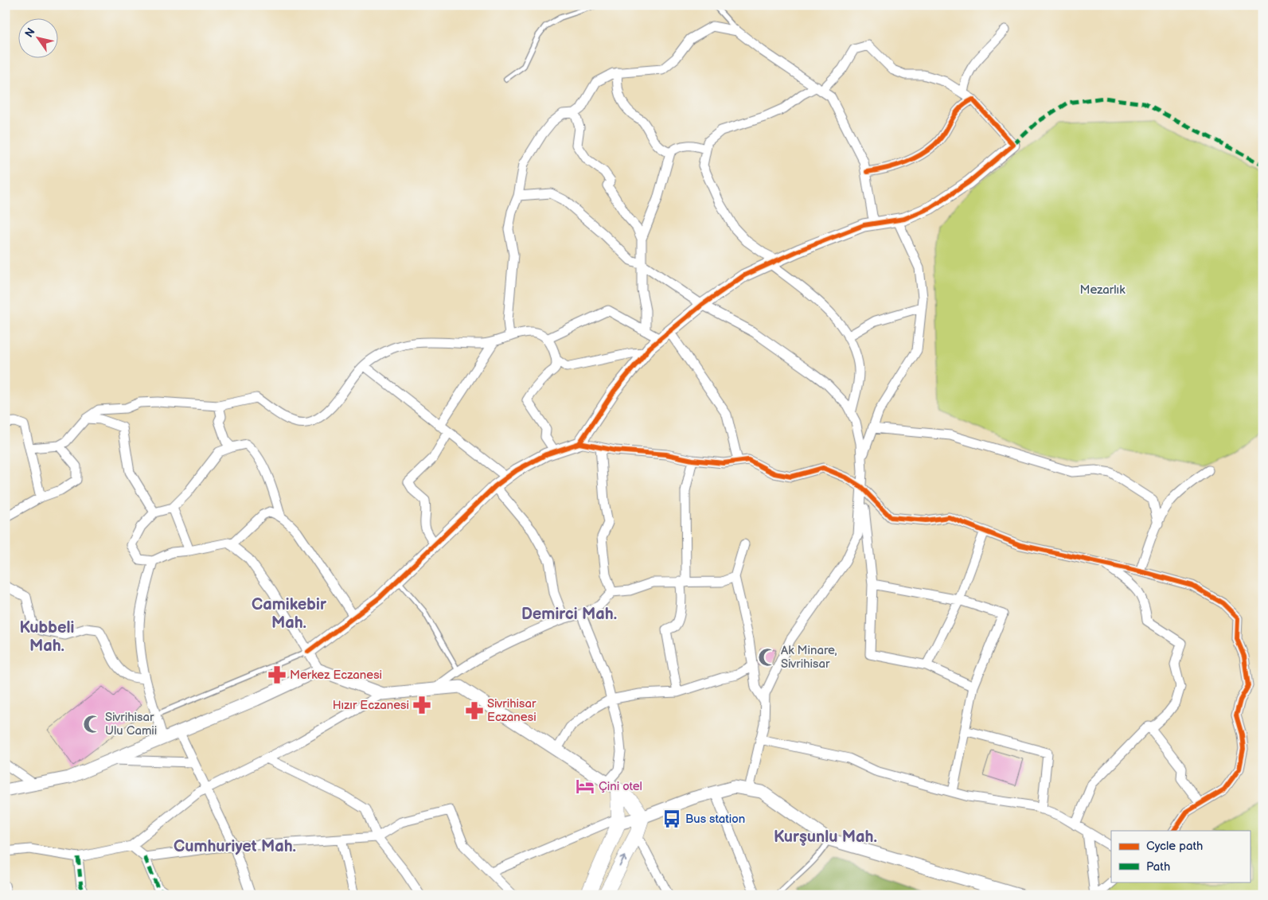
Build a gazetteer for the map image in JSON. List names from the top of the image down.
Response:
{
  "districts": [
    "Camikebir Mah.",
    "Demirci Mah.",
    "Kubbeli Mah.",
    "Kurşunlu Mah.",
    "Cumhuriyet Mah."
  ],
  "parks": ["Mezarlık"],
  "places": {
    "mosque": ["Ak Minare, Sivrihisar", "Sivrihisar Ulu Camii"],
    "pharmacy": ["Merkez Eczanesi", "Hızır Eczanesi", "Sivrihisar Eczanesi"],
    "hotel": ["Çini otel"],
    "bus stop": ["Bus station"]
  },
  "legend": ["Cycle path", "Path"],
  "north": "top left"
}
